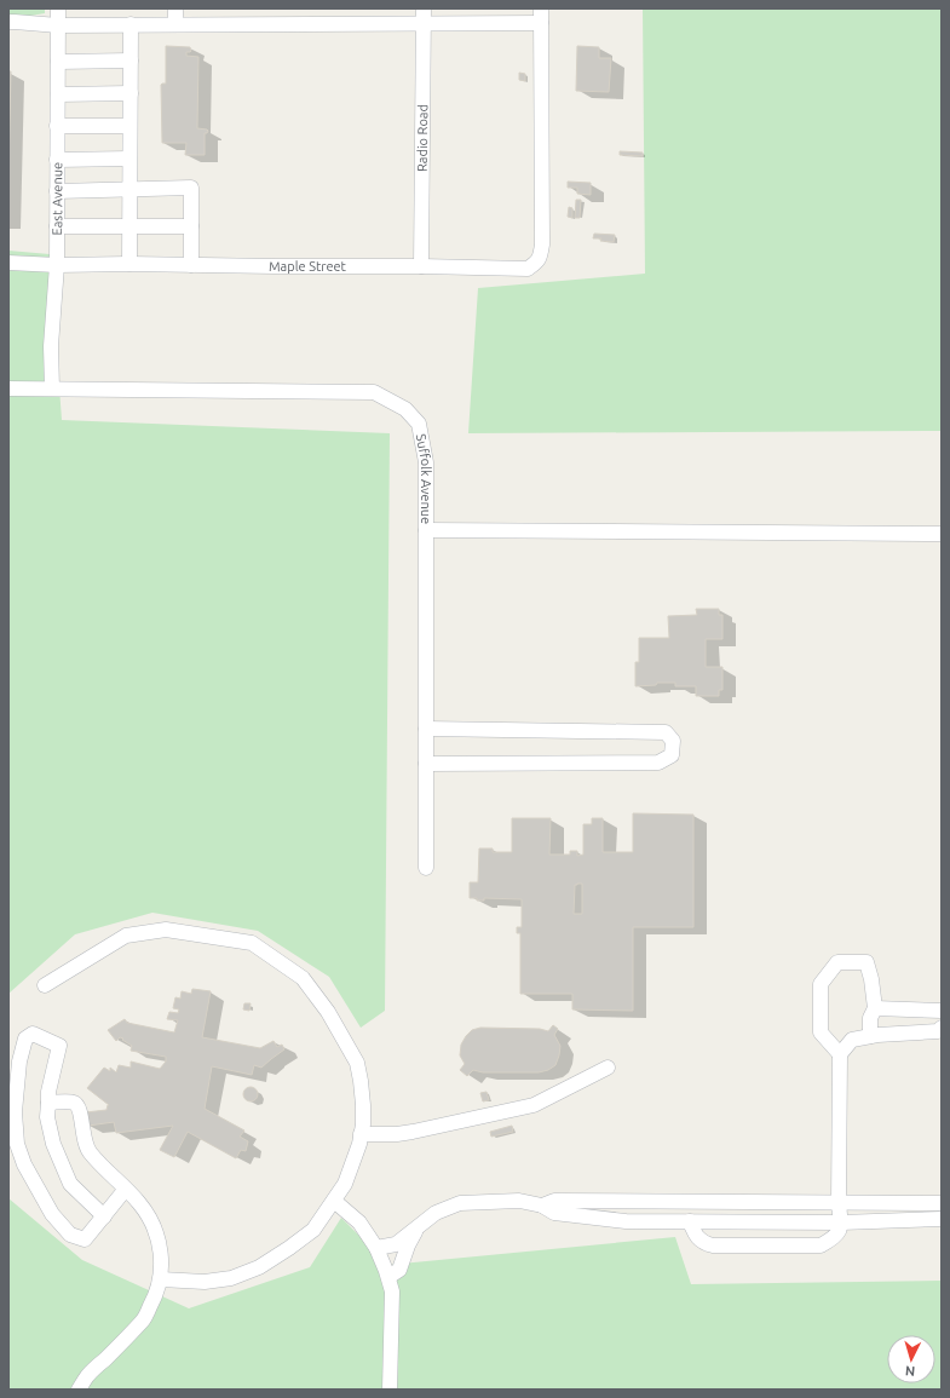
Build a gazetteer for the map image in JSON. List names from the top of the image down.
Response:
{
  "streets": {
    "street": [
      "Radio Road",
      "East Avenue",
      "Maple Street",
      "Suffolk Avenue"
    ]
  },
  "crossings": [
    ["Radio Road", "Maple Street"],
    ["East Avenue", "Maple Street"],
    ["East Avenue", "Suffolk Avenue"]
  ],
  "north": "bottom"
}
